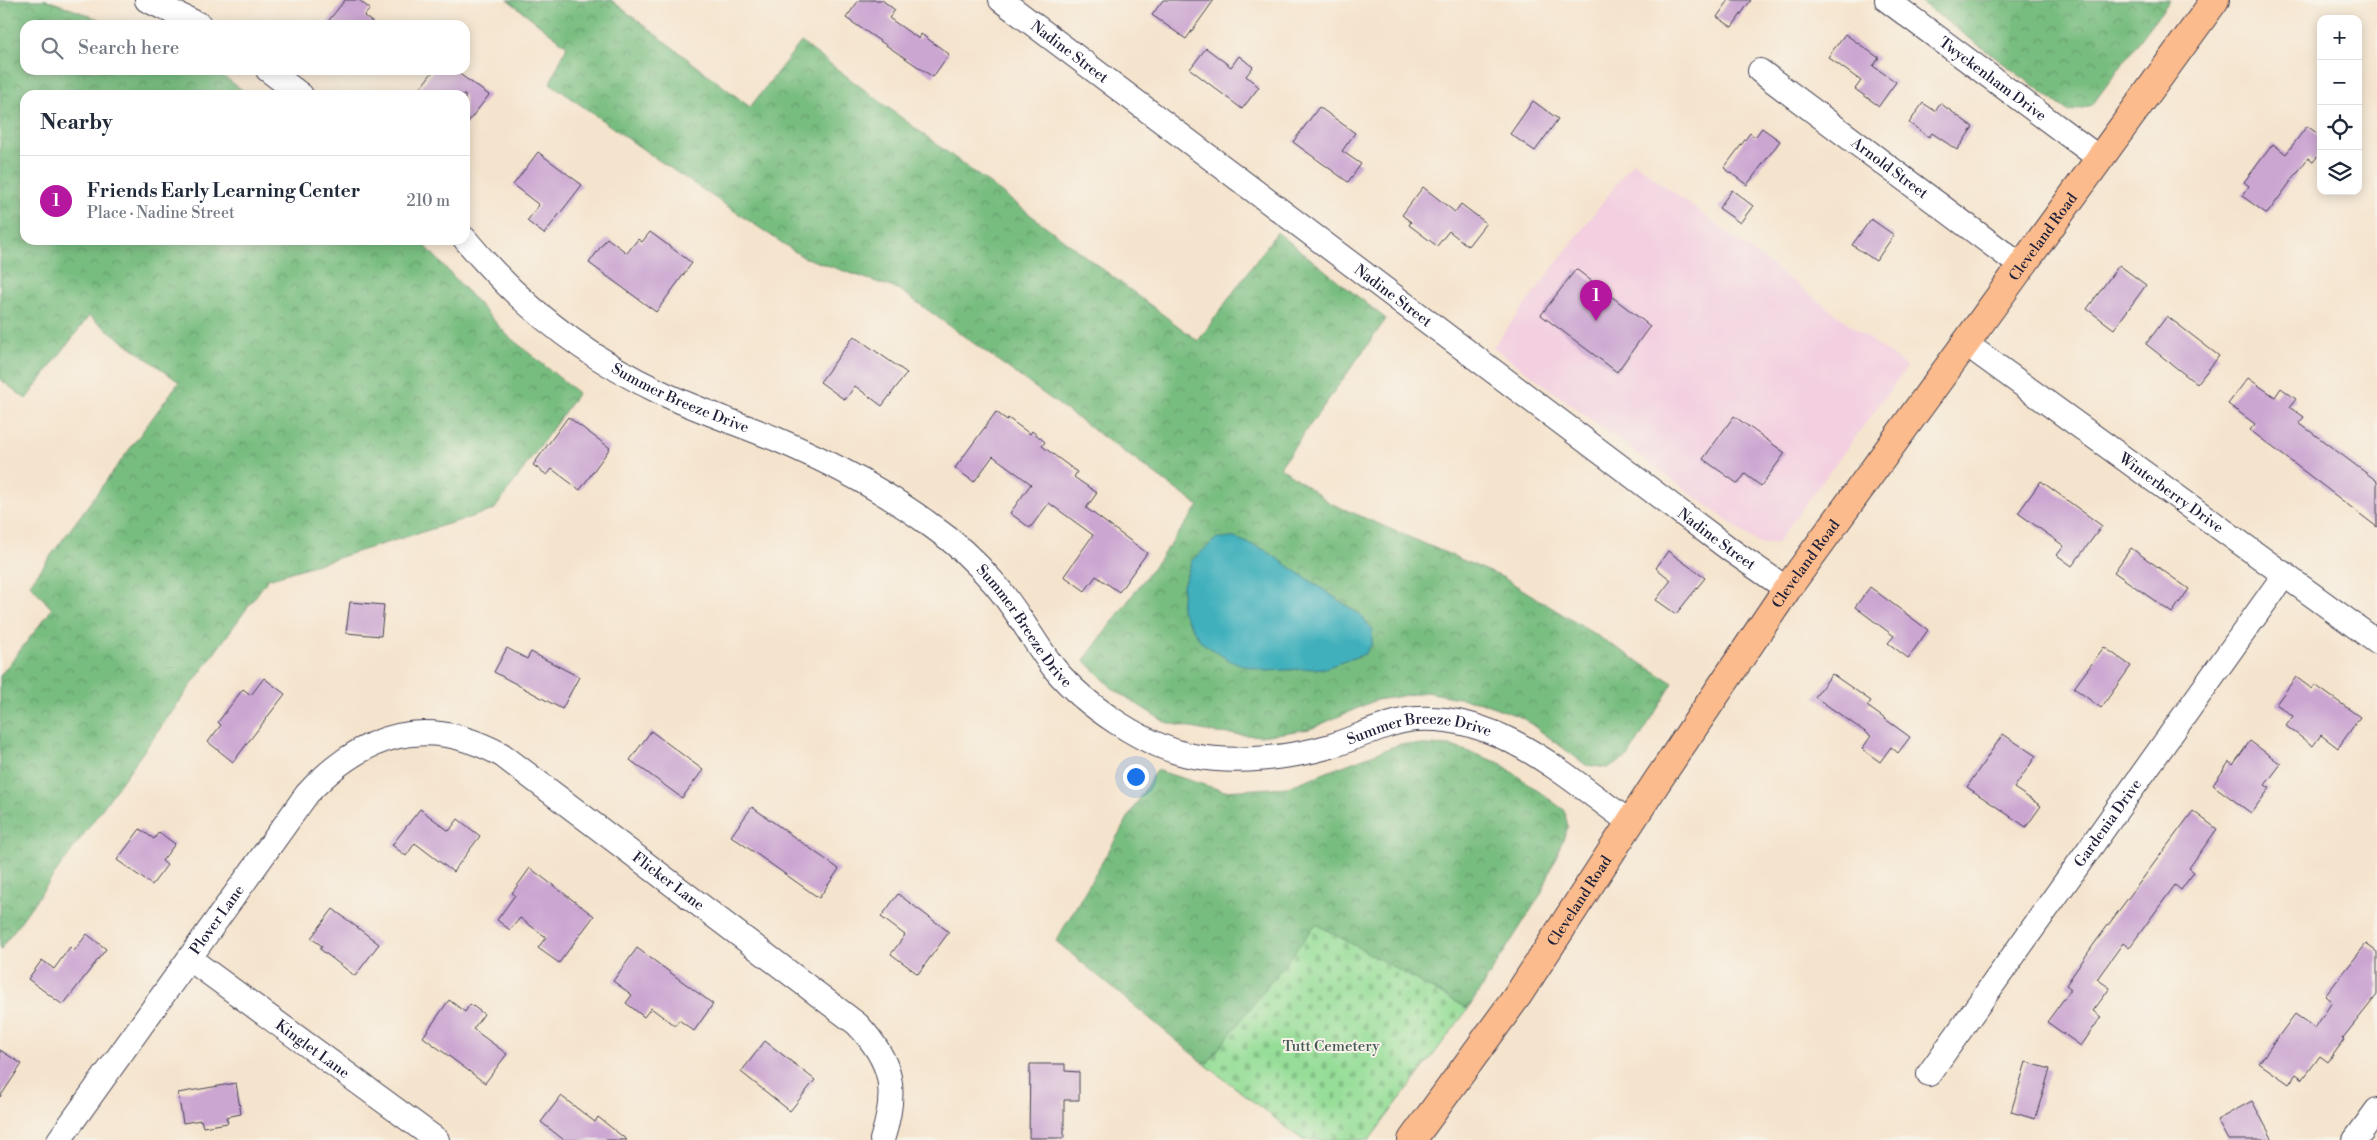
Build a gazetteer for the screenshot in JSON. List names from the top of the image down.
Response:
{
  "streets": {
    "main road": ["Cleveland Road"],
    "street": [
      "Nadine Street",
      "Twyckenham Drive",
      "Arnold Street",
      "Summer Breeze Drive",
      "Winterberry Drive",
      "Gardenia Drive",
      "Flicker Lane",
      "Plover Lane",
      "Kinglet Lane"
    ]
  },
  "crossings": [
    ["Nadine Street", "Cleveland Road"],
    ["Twyckenham Drive", "Cleveland Road"],
    ["Arnold Street", "Cleveland Road"],
    ["Cleveland Road", "Summer Breeze Drive"],
    ["Cleveland Road", "Winterberry Drive"],
    ["Winterberry Drive", "Gardenia Drive"],
    ["Flicker Lane", "Plover Lane"],
    ["Plover Lane", "Kinglet Lane"]
  ],
  "parks": ["Tutt Cemetery"],
  "page": {
    "map_buttons": ["+", "−"],
    "search": "Search here",
    "heading": "Nearby",
    "list": [
      {
        "mark": "1",
        "name": "Friends Early Learning Center",
        "note": "Place · Nadine Street",
        "value": "210 m"
      }
    ],
    "pins": "1"
  }
}
